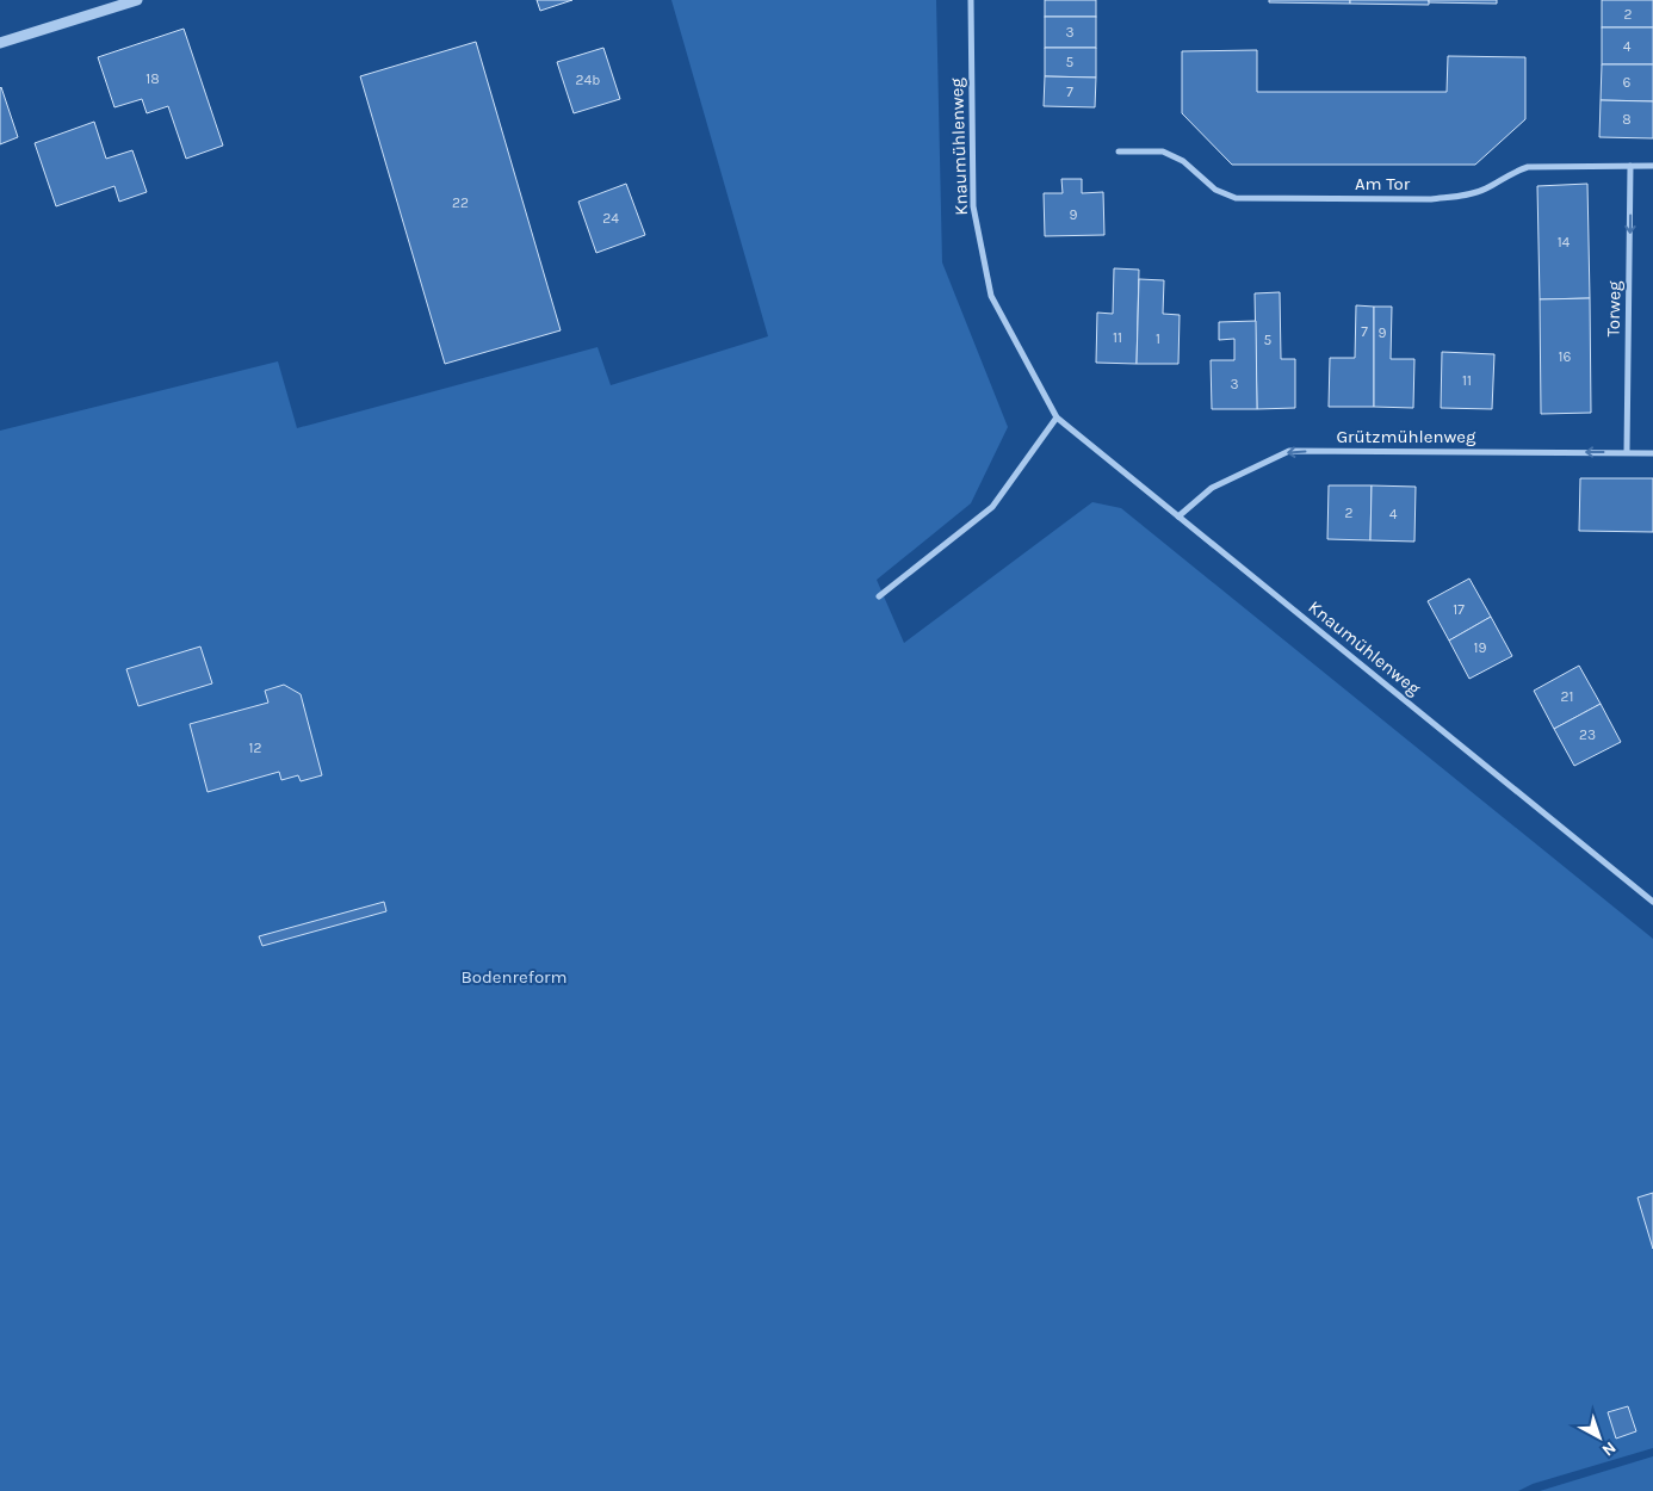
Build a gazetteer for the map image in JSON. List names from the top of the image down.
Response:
{
  "streets": {
    "street": [
      "Knaumühlenweg",
      "Am Tor",
      "Torweg",
      "Grützmühlenweg"
    ]
  },
  "crossings": [
    ["Knaumühlenweg", "Grützmühlenweg"],
    ["Am Tor", "Torweg"],
    ["Torweg", "Grützmühlenweg"]
  ],
  "one_way": ["Torweg", "Grützmühlenweg"],
  "parks": ["Bodenreform"],
  "house_numbers": [
    "2",
    "3",
    "4",
    "5",
    "18",
    "24b",
    "6",
    "7",
    "8",
    "22",
    "9",
    "24",
    "14",
    "7",
    "9",
    "11",
    "1",
    "5",
    "16",
    "11",
    "3",
    "2",
    "4",
    "17",
    "19",
    "21",
    "23",
    "12"
  ],
  "north": "bottom right"
}
